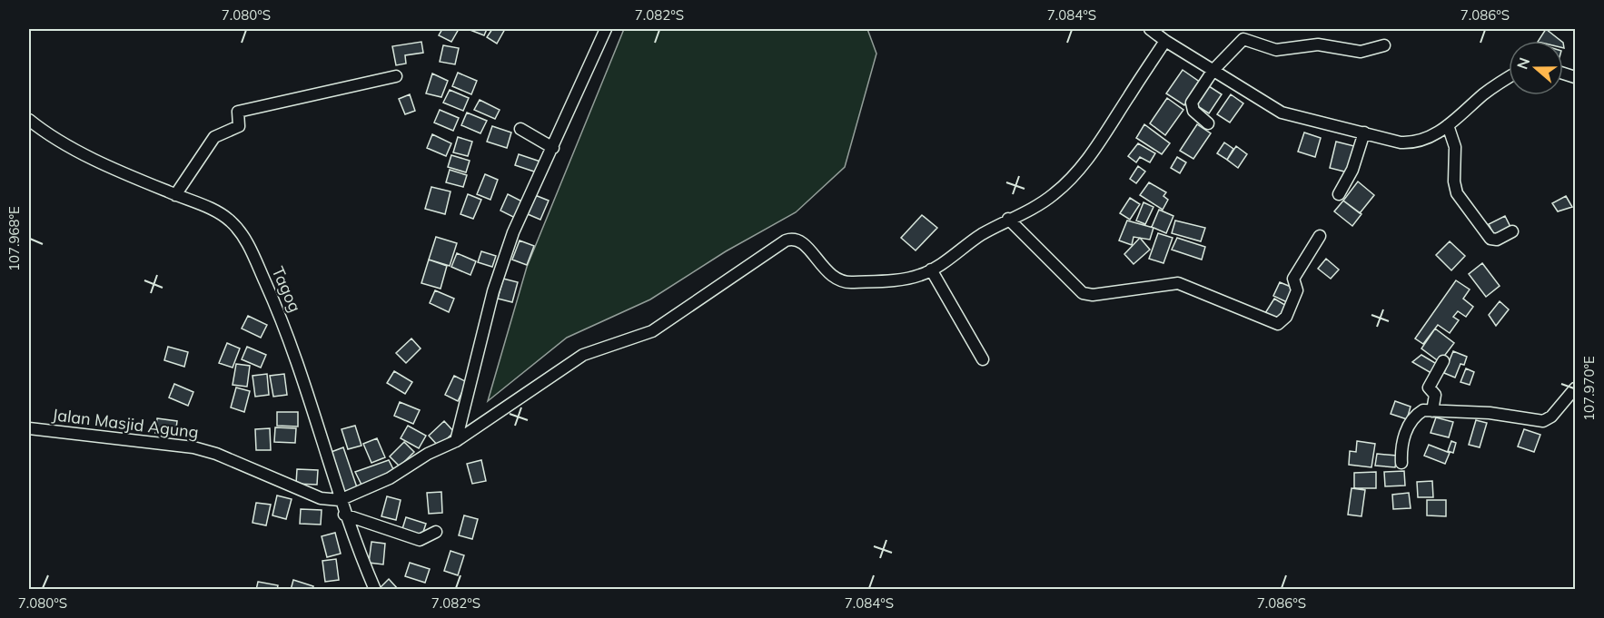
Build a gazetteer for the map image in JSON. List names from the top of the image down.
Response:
{
  "streets": {
    "street": ["Tagog", "Jalan Masjid Agung"]
  },
  "crossings": [
    ["Tagog", "Jalan Masjid Agung"]
  ],
  "north": "left",
  "coordinates": [
    "7.080°S",
    "7.082°S",
    "7.084°S",
    "7.086°S",
    "107.968°E",
    "107.970°E"
  ]
}
